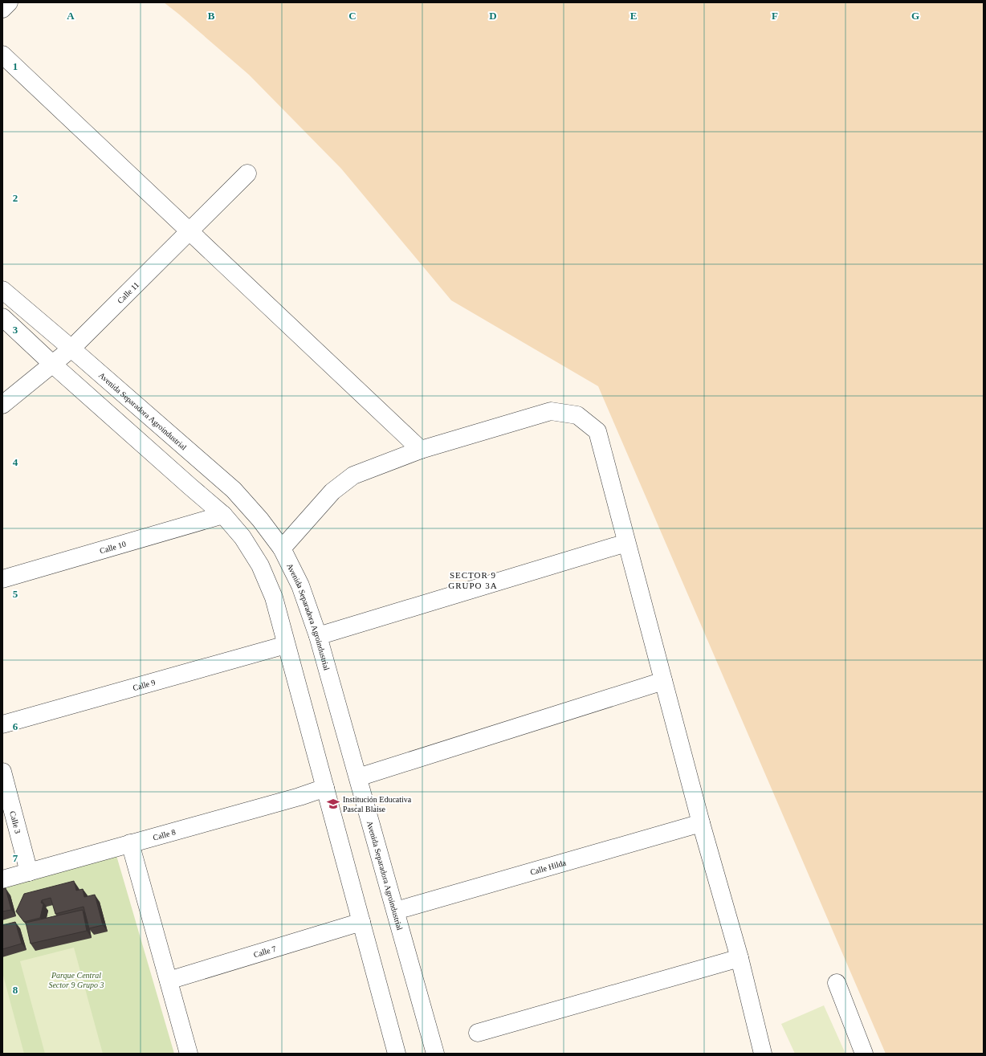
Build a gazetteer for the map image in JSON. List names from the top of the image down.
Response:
{
  "streets": {
    "street": [
      "Calle 11",
      "Avenida Separadora Agroindustrial",
      "Calle 10",
      "Calle 9",
      "Calle 3",
      "Calle 8",
      "Calle Hilda",
      "Calle 7"
    ]
  },
  "crossings": [
    ["Calle 11", "Avenida Separadora Agroindustrial"],
    ["Avenida Separadora Agroindustrial", "Calle Hilda"],
    ["Calle 3", "Calle 8"]
  ],
  "districts": ["SECTOR 9 GRUPO 3A"],
  "parks": ["Parque Central Sector 9 Grupo 3"],
  "places": {
    "school or university": ["Institución Educativa Pascal Blaise"]
  },
  "grid": {
    "columns": [
      "A",
      "B",
      "C",
      "D",
      "E",
      "F",
      "G"
    ],
    "rows": [
      "1",
      "2",
      "3",
      "4",
      "5",
      "6",
      "7",
      "8"
    ]
  }
}
